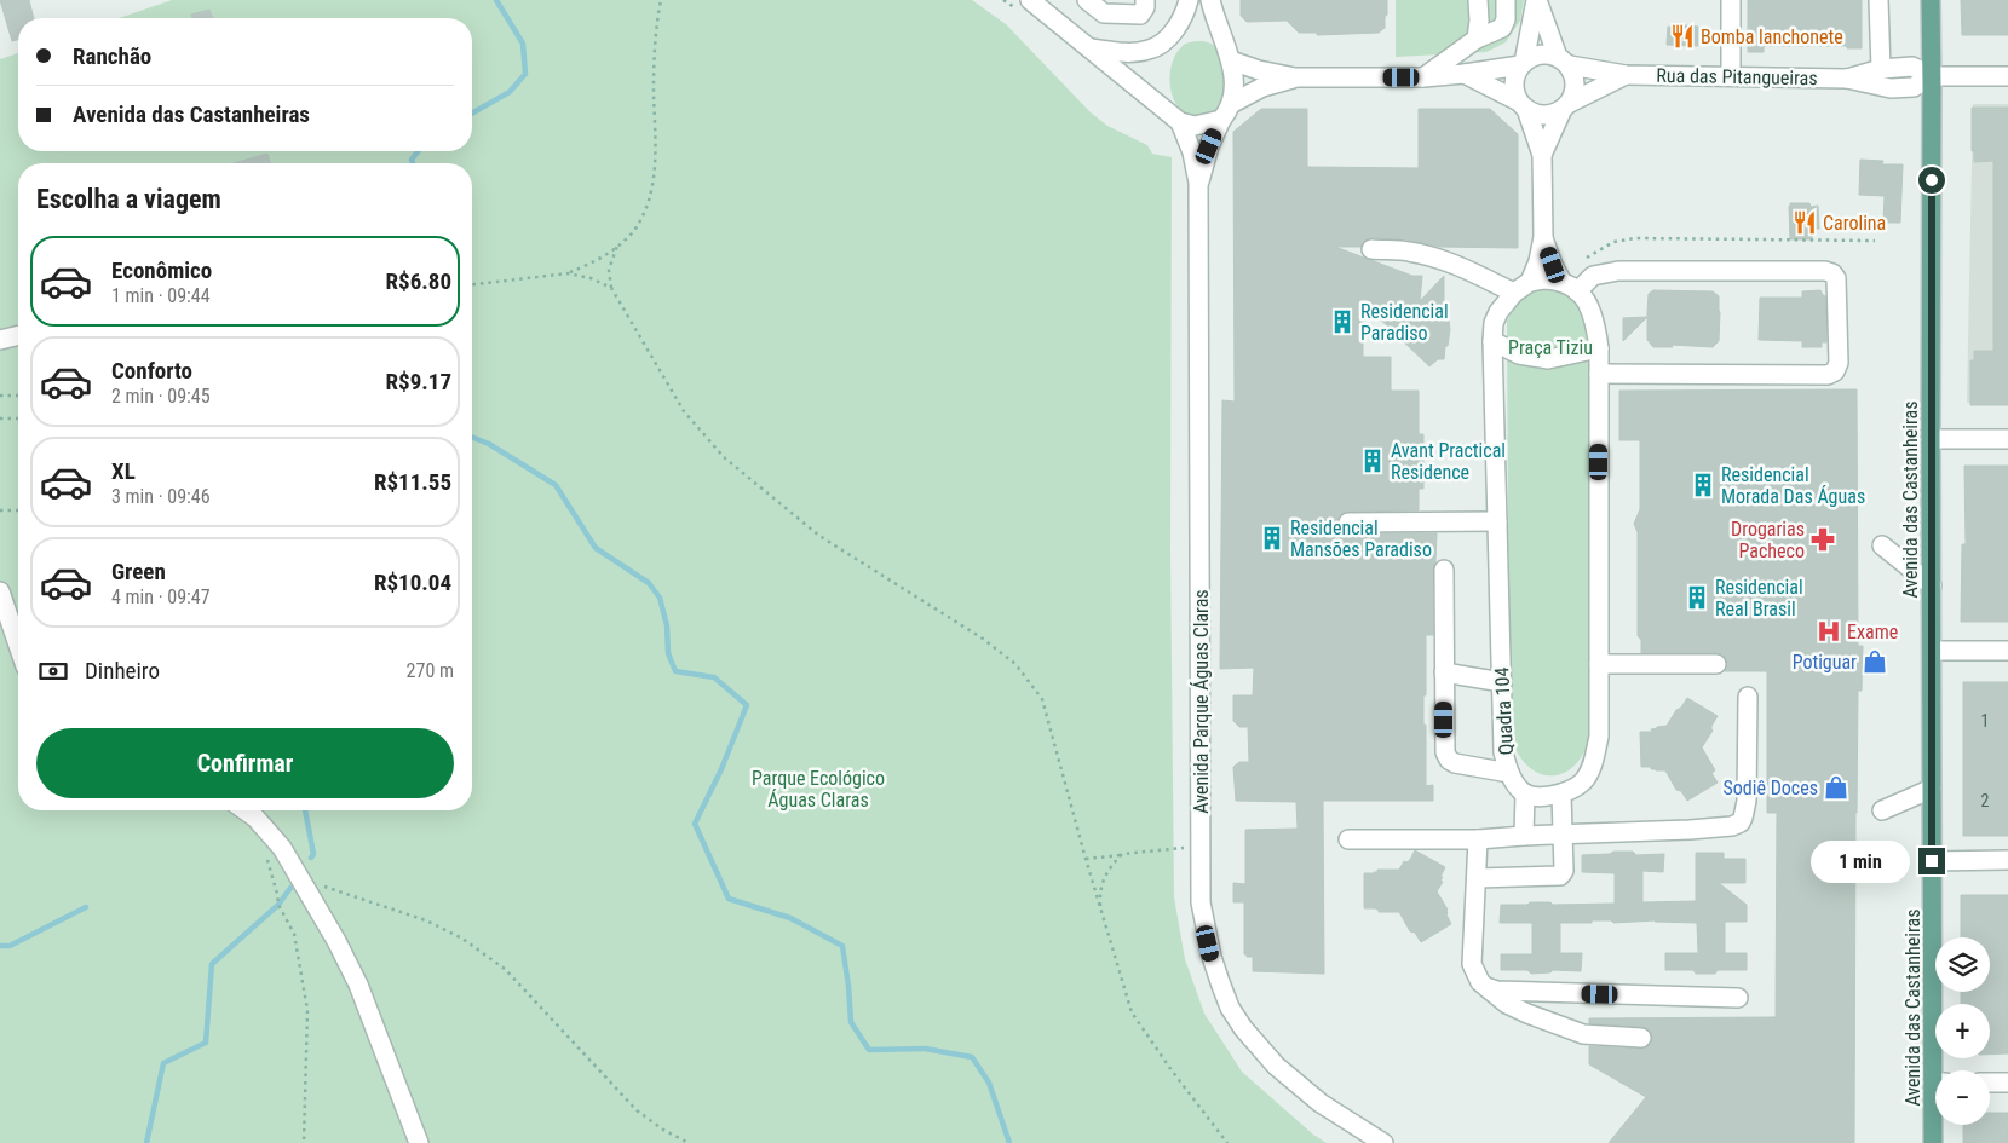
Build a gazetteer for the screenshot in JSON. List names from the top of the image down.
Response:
{
  "streets": {
    "main road": ["Avenida das Castanheiras"],
    "street": ["Rua das Pitangueiras", "Avenida Parque Águas Claras", "Quadra 104"]
  },
  "crossings": [
    ["Rua das Pitangueiras", "Avenida das Castanheiras"]
  ],
  "parks": ["Praça Tiziu", "Parque Ecológico Águas Claras"],
  "places": {
    "restaurant": ["Bomba lanchonete", "Carolina"],
    "building": [
      "Residencial Paradiso",
      "Avant Practical Residence",
      "Residencial Morada Das Águas",
      "Residencial Mansões Paradiso",
      "Residencial Real Brasil"
    ],
    "pharmacy": ["Drogarias Pacheco"],
    "hospital": ["Exame"],
    "shop": ["Potiguar", "Sodiê Doces"]
  },
  "house_numbers": ["1", "2"],
  "page": {
    "banner": ["Ranchão", "Avenida das Castanheiras"],
    "heading": "Escolha a viagem",
    "list": [
      {
        "name": "Econômico",
        "note": "1 min · 09:44",
        "value": "R$6.80"
      },
      {
        "name": "Conforto",
        "note": "2 min · 09:45",
        "value": "R$9.17"
      },
      {
        "name": "XL",
        "note": "3 min · 09:46",
        "value": "R$11.55"
      },
      {
        "name": "Green",
        "note": "4 min · 09:47",
        "value": "R$10.04"
      }
    ],
    "pay": ["Dinheiro", "270 m"],
    "buttons": "Confirmar",
    "bubble": "1 min",
    "map_buttons": ["+", "−"]
  }
}
